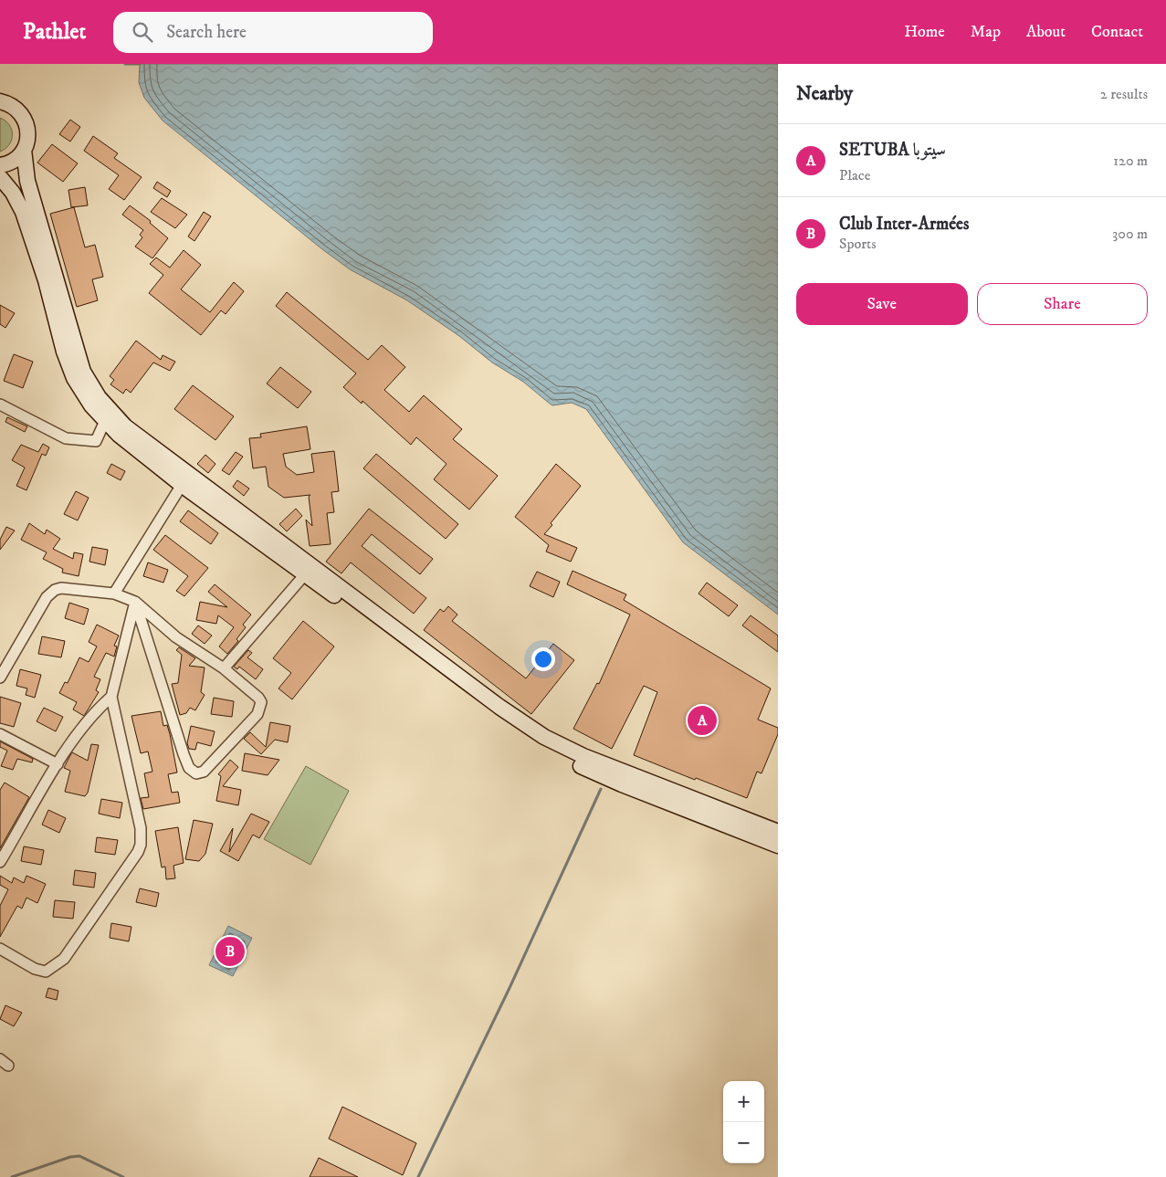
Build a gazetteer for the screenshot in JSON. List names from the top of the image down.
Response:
{
  "page": {
    "header": "Pathlet",
    "search": "Search here",
    "nav": [
      "Home",
      "Map",
      "About",
      "Contact"
    ],
    "heading": ["Nearby", "2 results"],
    "list": [
      {
        "mark": "A",
        "name": "SETUBA سيتوبا",
        "note": "Place",
        "value": "120 m"
      },
      {
        "mark": "B",
        "name": "Club Inter-Armées",
        "note": "Sports",
        "value": "300 m"
      }
    ],
    "buttons": ["Save", "Share"],
    "pins": ["A", "B"],
    "map_buttons": ["+", "−"]
  }
}
